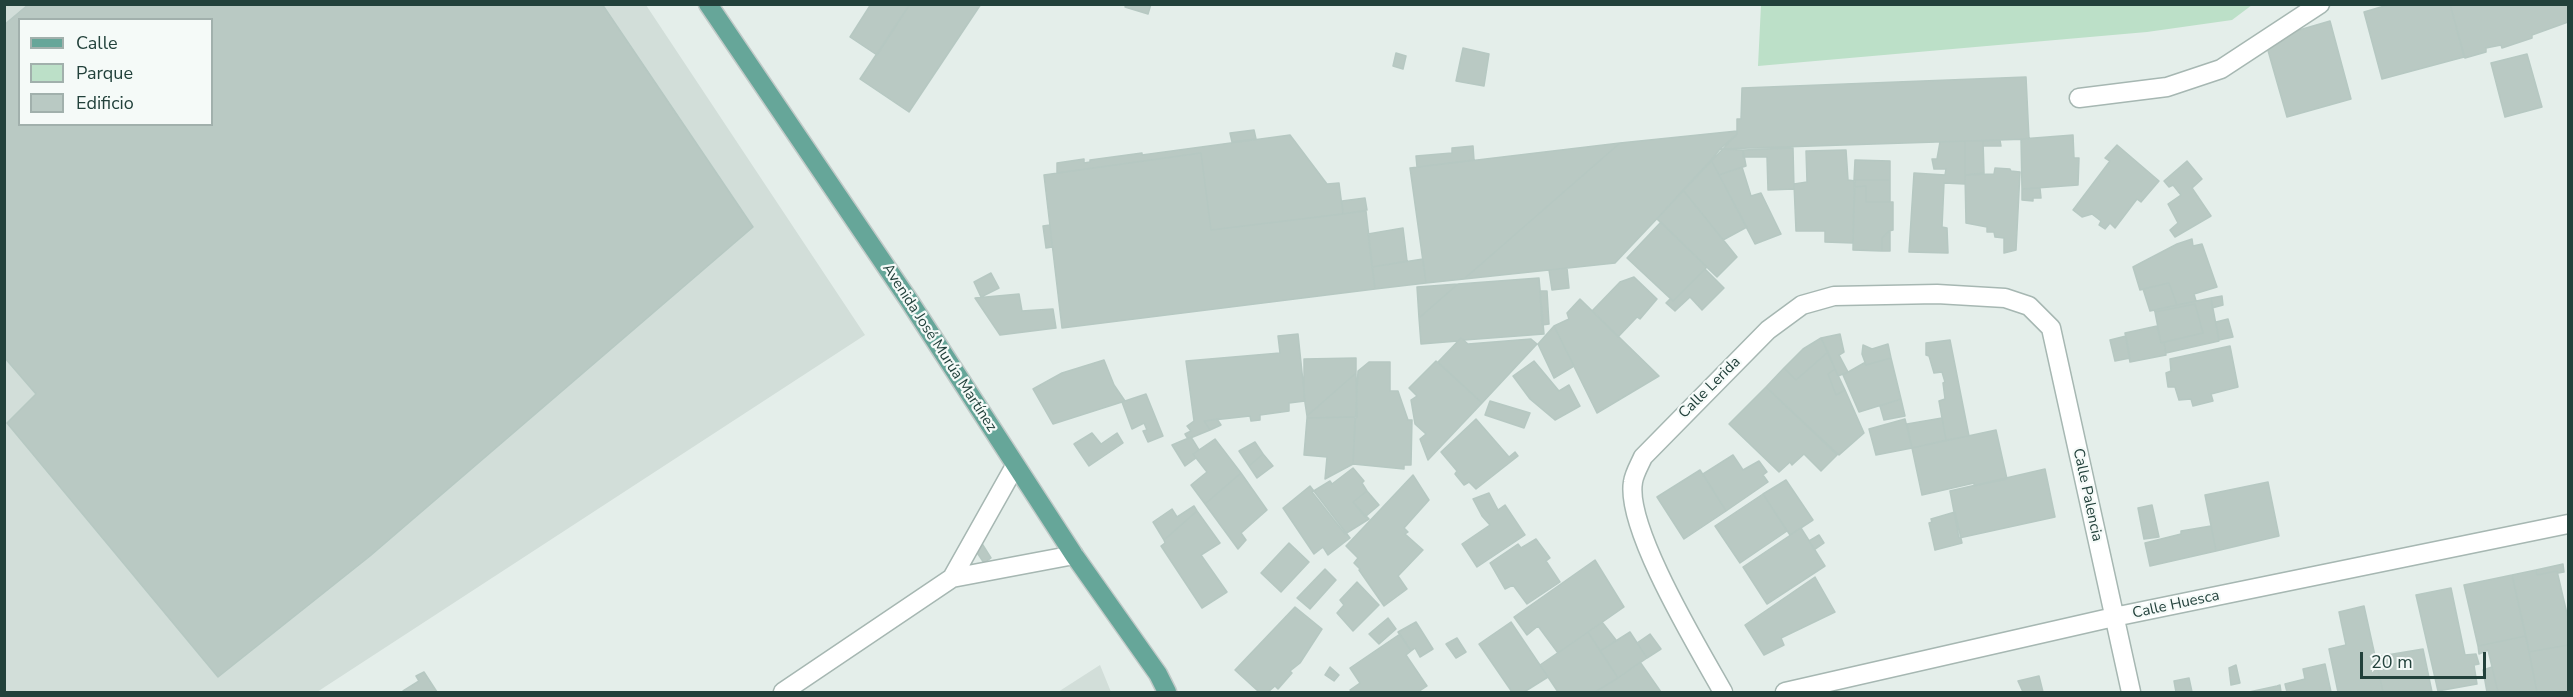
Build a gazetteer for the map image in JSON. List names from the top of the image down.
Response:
{
  "streets": {
    "main road": ["Avenida José Murúa Martínez"],
    "street": ["Calle Lerida", "Calle Palencia", "Calle Huesca"]
  },
  "crossings": [
    ["Calle Lerida", "Calle Palencia"],
    ["Calle Palencia", "Calle Huesca"]
  ],
  "legend": ["Calle", "Parque", "Edificio"],
  "scale_bar": "20 m"
}
